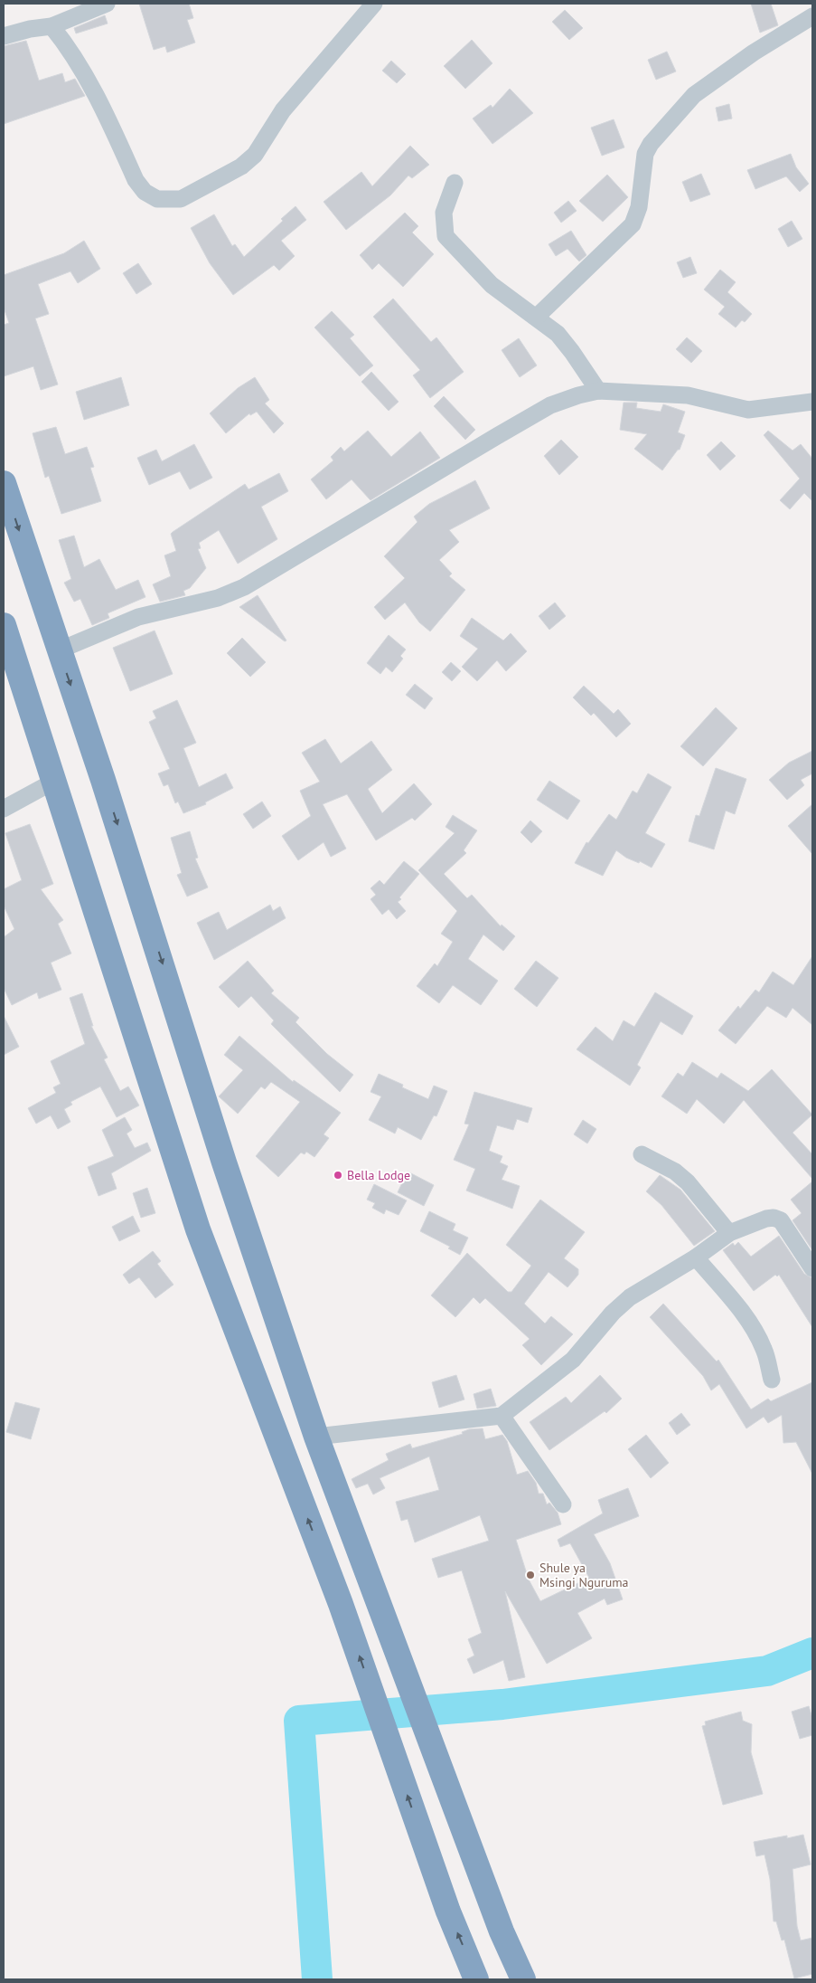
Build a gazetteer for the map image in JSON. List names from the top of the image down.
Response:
{
  "places": ["Bella Lodge", "Shule ya Msingi Nguruma"]
}
